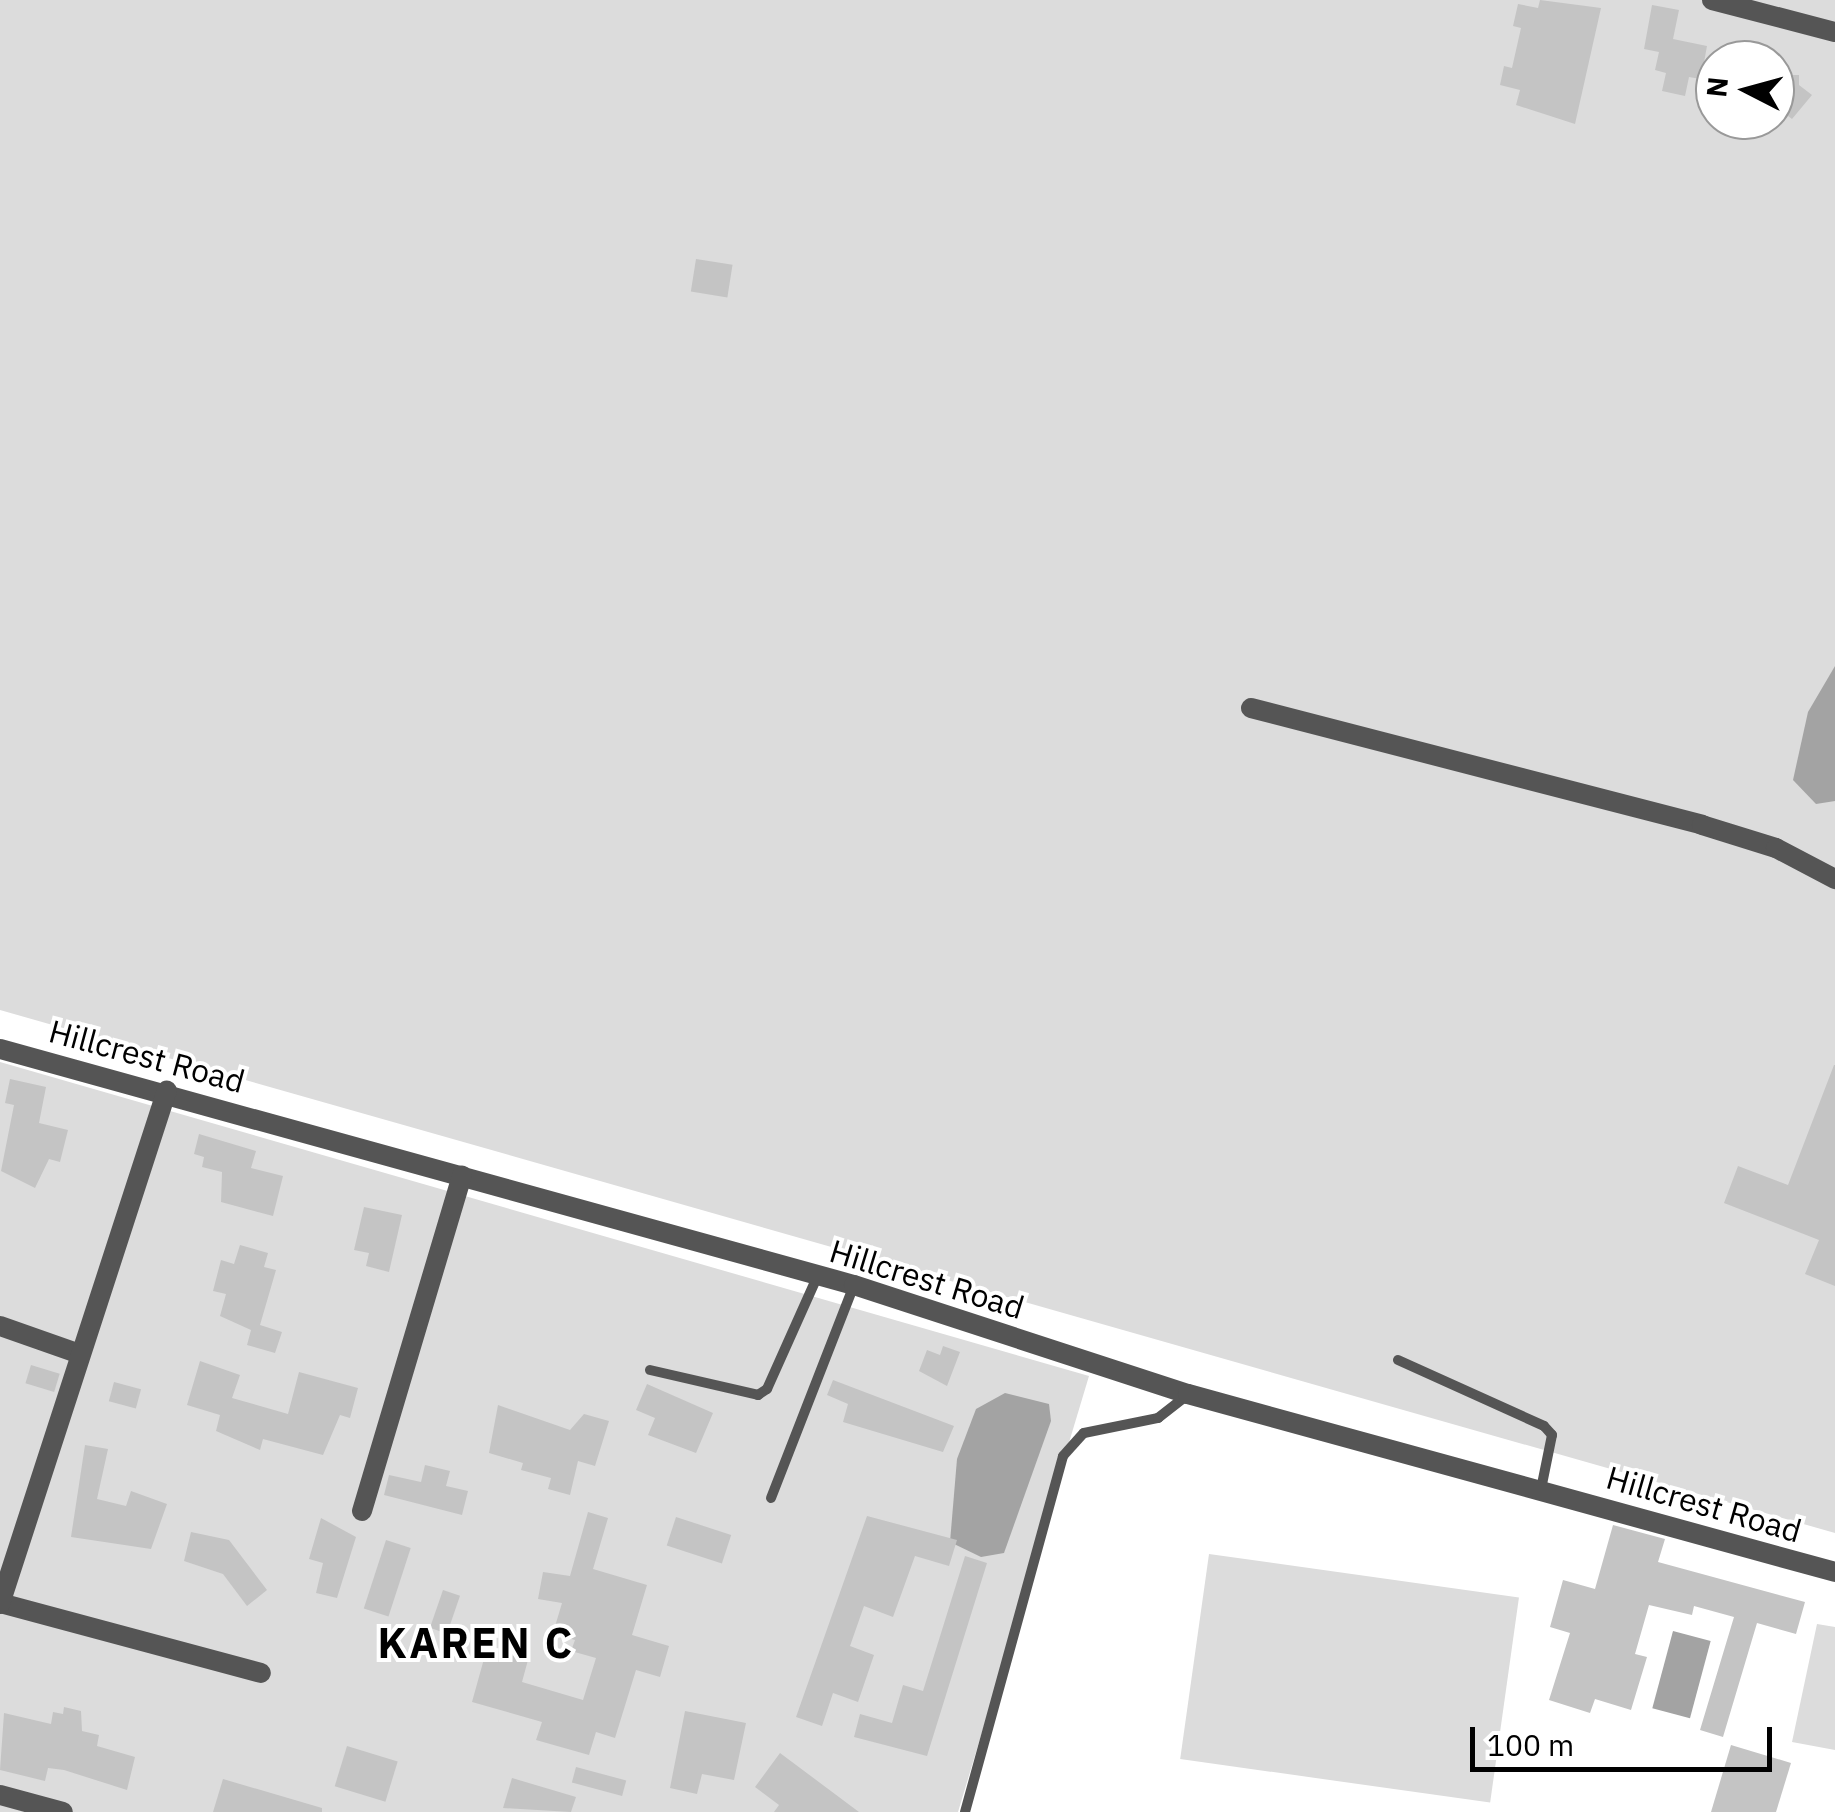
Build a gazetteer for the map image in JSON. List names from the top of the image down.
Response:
{
  "streets": {
    "street": ["Hillcrest Road"]
  },
  "districts": ["KAREN C"],
  "scale_bar": "100 m",
  "north": "left"
}
